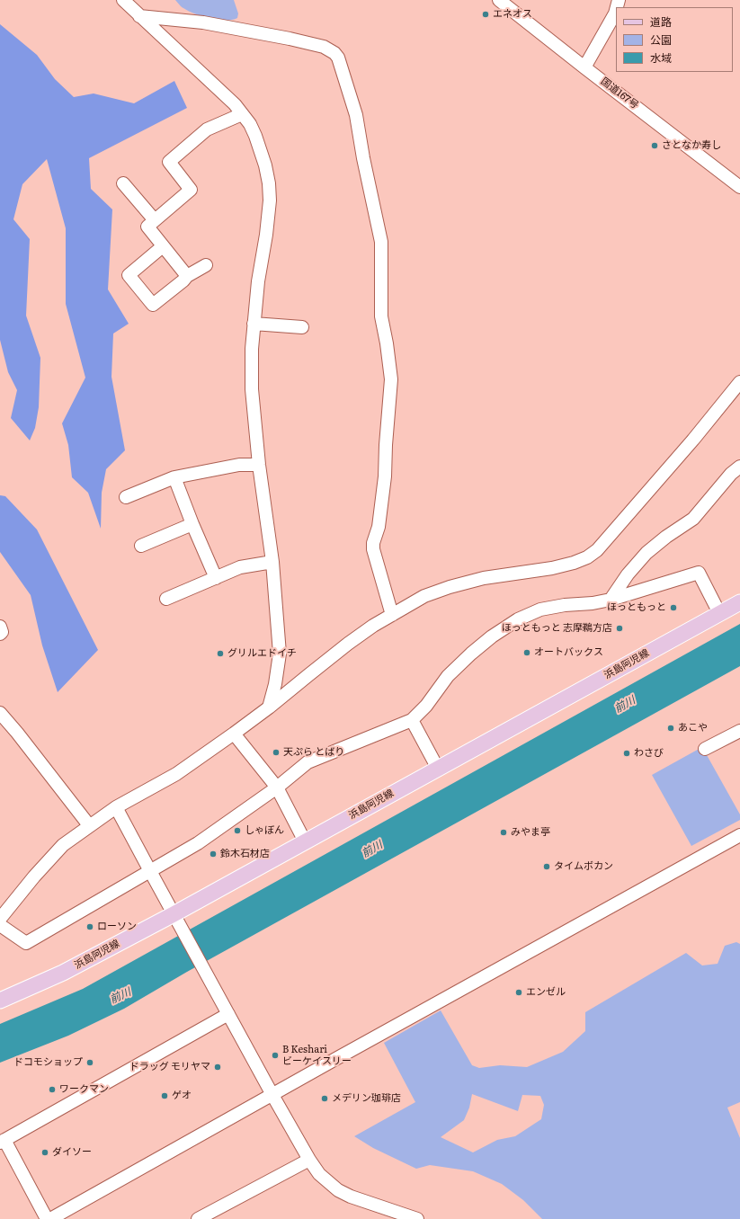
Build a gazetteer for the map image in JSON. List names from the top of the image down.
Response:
{
  "streets": {
    "main road": ["浜島阿児線"],
    "street": ["国道167号"]
  },
  "water": ["前川"],
  "places": [
    "エネオス",
    "さとなか寿し",
    "ほっともっと",
    "ほっともっと 志摩鵜方店",
    "オートバックス",
    "グリルエドイチ",
    "あこや",
    "天ぷら とばり",
    "わさび",
    "しゃぼん",
    "みやま亭",
    "鈴木石材店",
    "タイムボカン",
    "ローソン",
    "エンゼル",
    "B Keshari ビーケイスリー",
    "ドコモショップ",
    "ドラッグ モリヤマ",
    "ワークマン",
    "ゲオ",
    "メデリン珈琲店",
    "ダイソー"
  ],
  "legend": ["道路", "公園", "水域"]
}
